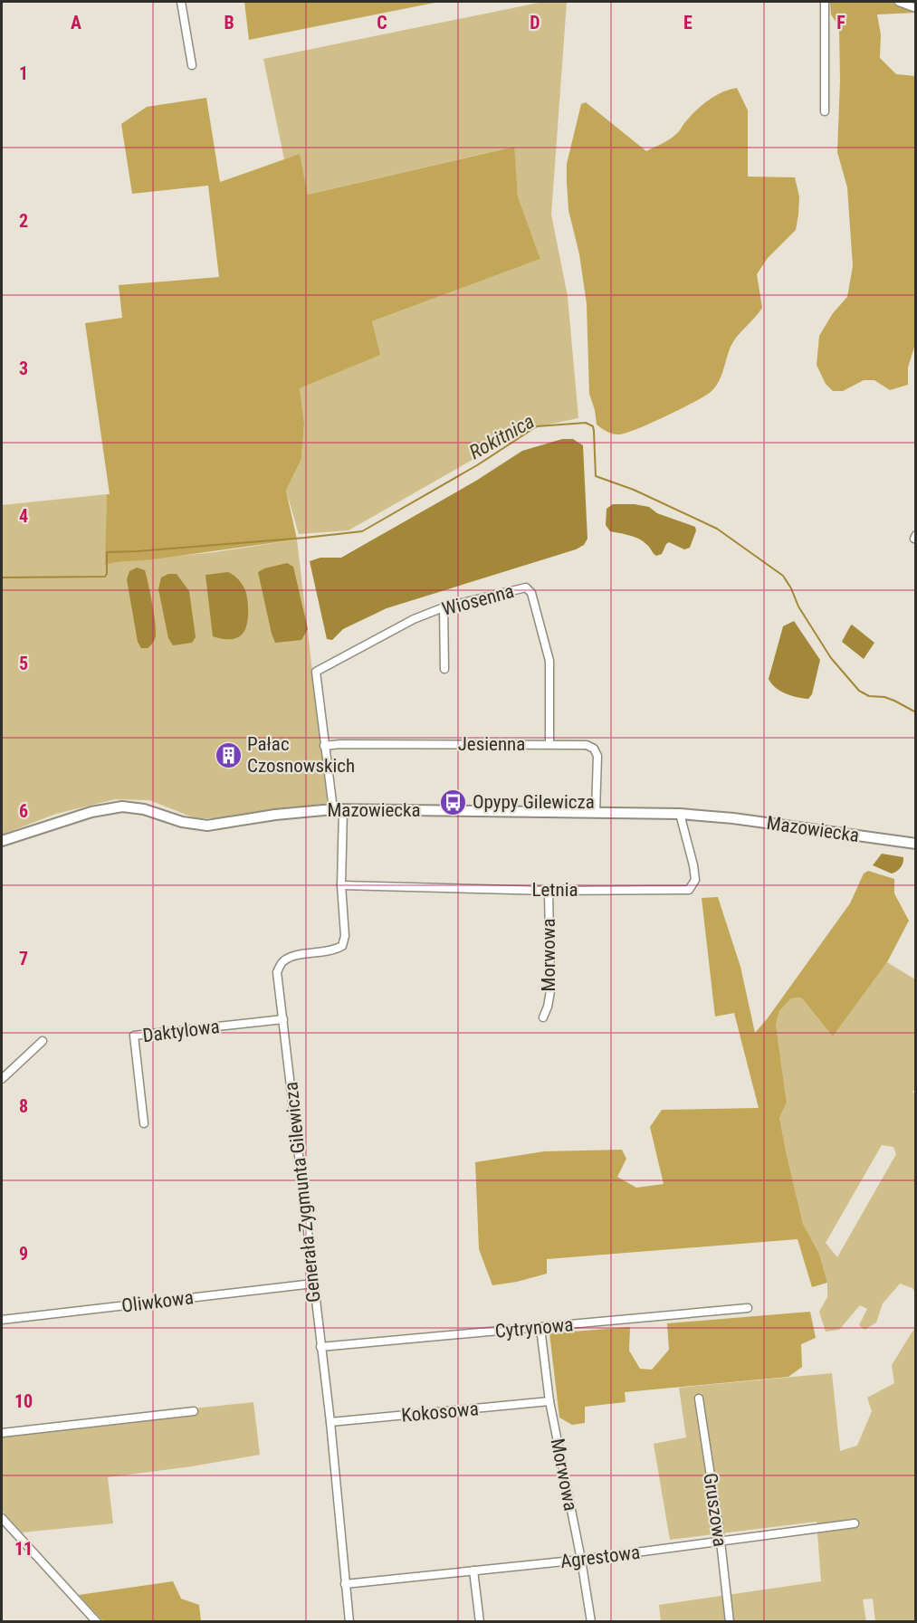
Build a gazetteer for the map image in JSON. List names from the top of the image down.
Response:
{
  "streets": {
    "street": [
      "Wiosenna",
      "Jesienna",
      "Mazowiecka",
      "Letnia",
      "Morwowa",
      "Daktylowa",
      "Generała Zygmunta Gilewicza",
      "Oliwkowa",
      "Cytrynowa",
      "Kokosowa",
      "Gruszowa",
      "Agrestowa"
    ]
  },
  "crossings": [
    ["Wiosenna", "Jesienna"],
    ["Wiosenna", "Generała Zygmunta Gilewicza"],
    ["Jesienna", "Mazowiecka"],
    ["Jesienna", "Generała Zygmunta Gilewicza"],
    ["Mazowiecka", "Letnia"],
    ["Mazowiecka", "Generała Zygmunta Gilewicza"],
    ["Letnia", "Morwowa"],
    ["Letnia", "Generała Zygmunta Gilewicza"],
    ["Morwowa", "Cytrynowa"],
    ["Morwowa", "Kokosowa"],
    ["Morwowa", "Agrestowa"],
    ["Daktylowa", "Generała Zygmunta Gilewicza"],
    ["Generała Zygmunta Gilewicza", "Oliwkowa"],
    ["Generała Zygmunta Gilewicza", "Cytrynowa"],
    ["Generała Zygmunta Gilewicza", "Kokosowa"],
    ["Generała Zygmunta Gilewicza", "Agrestowa"],
    ["Gruszowa", "Agrestowa"]
  ],
  "water": ["Rokitnica"],
  "places": {
    "building": ["Pałac Czosnowskich"],
    "bus stop": ["Opypy Gilewicza"]
  },
  "grid": {
    "columns": [
      "A",
      "B",
      "C",
      "D",
      "E",
      "F"
    ],
    "rows": [
      "1",
      "2",
      "3",
      "4",
      "5",
      "6",
      "7",
      "8",
      "9",
      "10",
      "11"
    ]
  }
}
